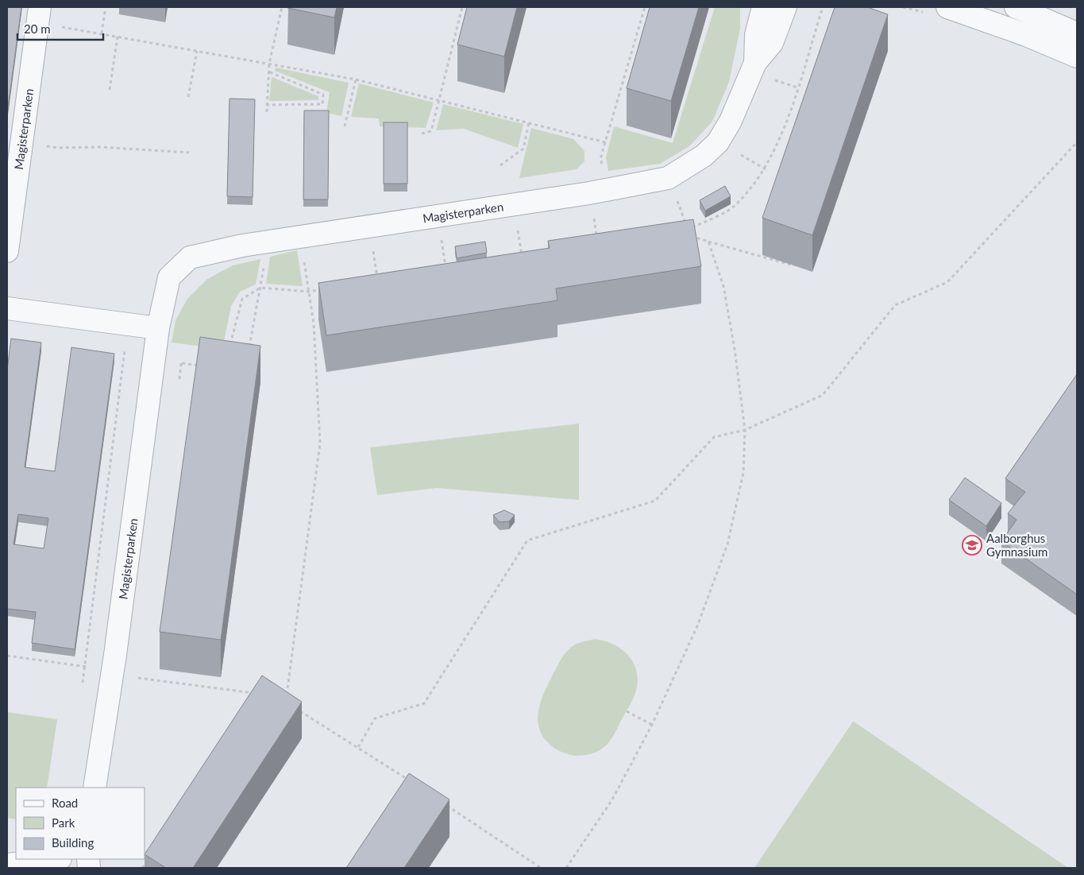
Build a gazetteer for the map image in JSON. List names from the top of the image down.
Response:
{
  "streets": {
    "street": ["Magisterparken"]
  },
  "places": {
    "school or university": ["Aalborghus Gymnasium"]
  },
  "legend": ["Road", "Park", "Building"],
  "scale_bar": "20 m"
}
